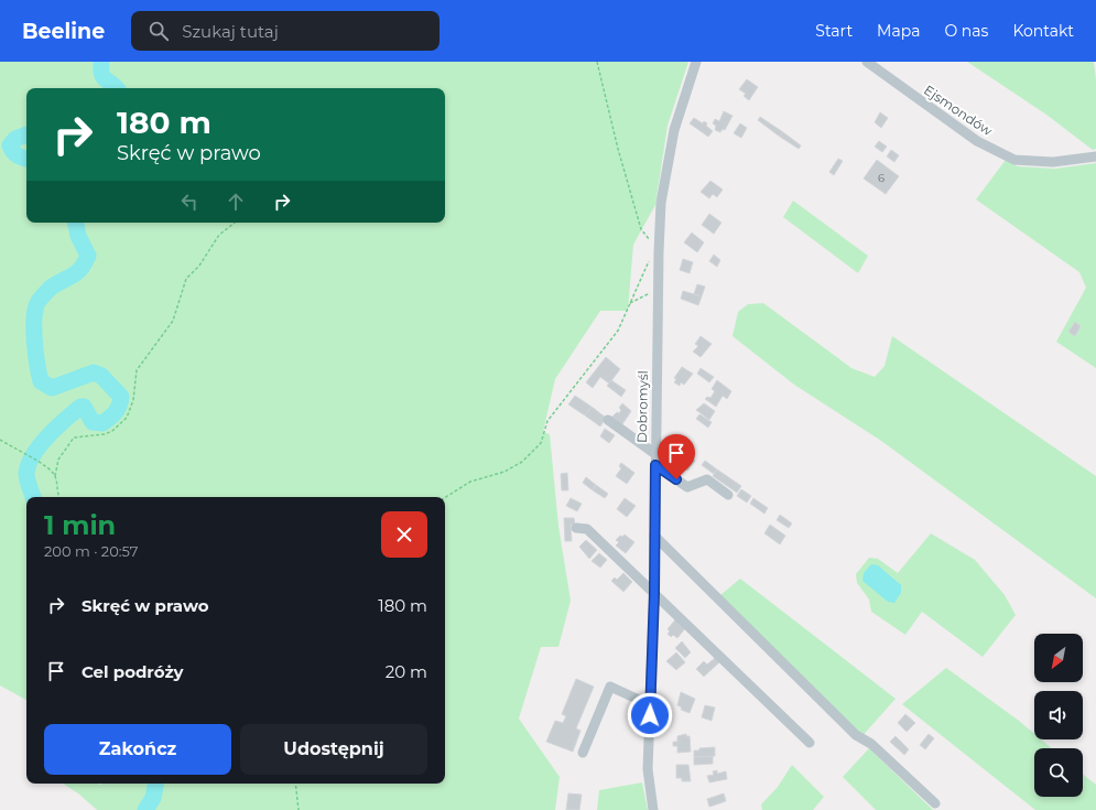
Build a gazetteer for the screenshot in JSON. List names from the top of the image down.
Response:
{
  "streets": {
    "street": ["Ejsmondów", "Dobromyśl"]
  },
  "house_numbers": ["6"],
  "north": "bottom left",
  "page": {
    "header": "Beeline",
    "search": "Szukaj tutaj",
    "nav": [
      "Start",
      "Mapa",
      "O nas",
      "Kontakt"
    ],
    "turn": ["180 m", "Skręć w prawo"],
    "heading": ["1 min", "200 m · 20:57"],
    "list": [
      {
        "name": "Skręć w prawo",
        "value": "180 m"
      },
      {
        "name": "Cel podróży",
        "value": "20 m"
      }
    ],
    "buttons": ["Zakończ", "Udostępnij"]
  }
}
